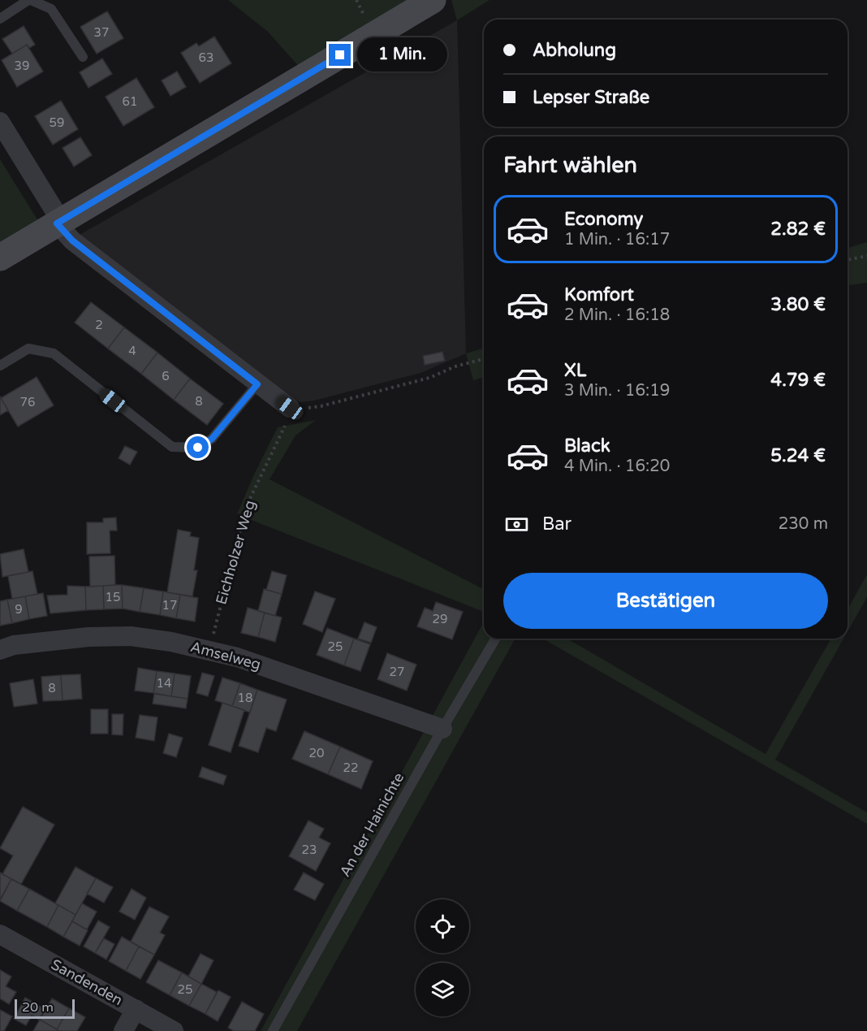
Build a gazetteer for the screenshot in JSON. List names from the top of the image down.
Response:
{
  "streets": {
    "street": ["Amselweg", "Sandenden"],
    "lane": ["An der Hainichte"],
    "path": ["Eichholzer Weg"]
  },
  "crossings": [
    ["Eichholzer Weg", "Amselweg"],
    ["Amselweg", "An der Hainichte"]
  ],
  "house_numbers": [
    "37",
    "63",
    "39",
    "61",
    "59",
    "2",
    "4",
    "6",
    "8",
    "76",
    "15",
    "17",
    "9",
    "29",
    "25",
    "27",
    "14",
    "8",
    "18",
    "20",
    "22",
    "23",
    "25"
  ],
  "scale_bar": "20 m",
  "page": {
    "banner": ["Abholung", "Lepser Straße"],
    "bubble": "1 Min.",
    "heading": "Fahrt wählen",
    "list": [
      {
        "name": "Economy",
        "note": "1 Min. · 16:17",
        "value": "2.82 €"
      },
      {
        "name": "Komfort",
        "note": "2 Min. · 16:18",
        "value": "3.80 €"
      },
      {
        "name": "XL",
        "note": "3 Min. · 16:19",
        "value": "4.79 €"
      },
      {
        "name": "Black",
        "note": "4 Min. · 16:20",
        "value": "5.24 €"
      }
    ],
    "pay": ["Bar", "230 m"],
    "buttons": "Bestätigen",
    "scale": "20 m"
  }
}
